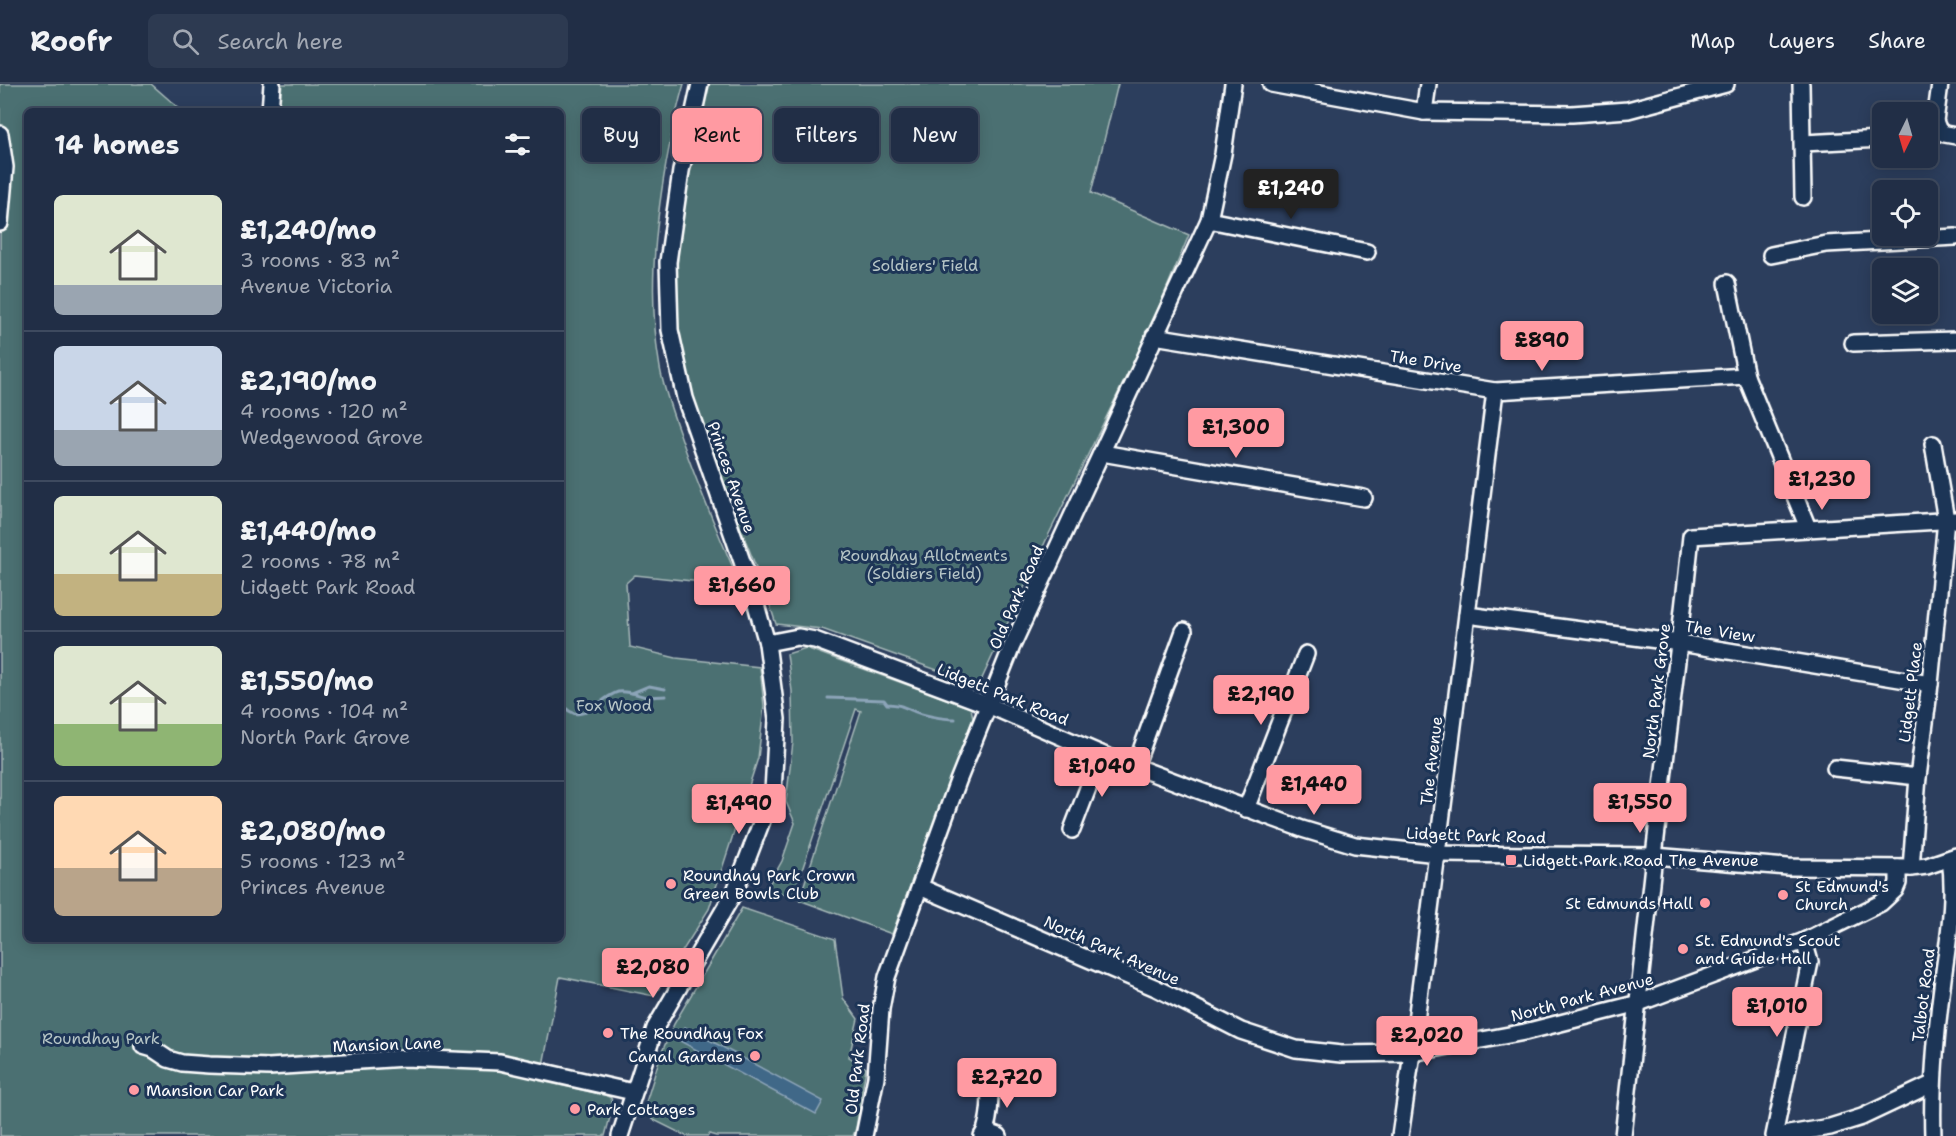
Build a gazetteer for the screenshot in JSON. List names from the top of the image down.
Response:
{
  "streets": {
    "street": [
      "The Drive",
      "Princes Avenue",
      "Old Park Road",
      "The View",
      "North Park Grove",
      "Lidgett Place",
      "Lidgett Park Road",
      "The Avenue",
      "North Park Avenue",
      "Talbot Road",
      "Mansion Lane"
    ]
  },
  "crossings": [
    ["The Drive", "Old Park Road"],
    ["The Drive", "The Avenue"],
    ["Princes Avenue", "Lidgett Park Road"],
    ["Princes Avenue", "Mansion Lane"],
    ["Old Park Road", "Lidgett Park Road"],
    ["Old Park Road", "North Park Avenue"],
    ["The View", "North Park Grove"],
    ["The View", "Lidgett Place"],
    ["The View", "The Avenue"],
    ["North Park Grove", "Lidgett Park Road"],
    ["North Park Grove", "North Park Avenue"],
    ["Lidgett Place", "Lidgett Park Road"],
    ["Lidgett Place", "North Park Avenue"],
    ["Lidgett Park Road", "The Avenue"],
    ["Lidgett Park Road", "North Park Avenue"],
    ["The Avenue", "North Park Avenue"]
  ],
  "parks": [
    "Soldiers' Field",
    "Roundhay Allotments (Soldiers Field)",
    "Fox Wood",
    "Roundhay Park"
  ],
  "places": {
    "transit": ["Lidgett Park Road The Avenue"],
    "other": [
      "Roundhay Park Crown Green Bowls Club",
      "St Edmund's Church",
      "St Edmunds Hall",
      "St. Edmund's Scout and Guide Hall",
      "The Roundhay Fox",
      "Canal Gardens",
      "Mansion Car Park",
      "Park Cottages"
    ]
  },
  "north": "bottom",
  "page": {
    "header": "Roofr",
    "search": "Search here",
    "nav": ["Map", "Layers", "Share"],
    "chip": [
      "Buy",
      "Rent",
      "Filters",
      "New"
    ],
    "heading": "14 homes",
    "price": [
      "£1,240",
      "£890",
      "£1,300",
      "£1,230",
      "£1,660",
      "£2,190",
      "£1,040",
      "£1,440",
      "£1,550",
      "£1,490",
      "£2,080",
      "£1,010",
      "£2,020",
      "£2,720"
    ],
    "list": [
      {
        "name": "£1,240/mo",
        "note": "3 rooms · 83 m² · Avenue Victoria"
      },
      {
        "name": "£2,190/mo",
        "note": "4 rooms · 120 m² · Wedgewood Grove"
      },
      {
        "name": "£1,440/mo",
        "note": "2 rooms · 78 m² · Lidgett Park Road"
      },
      {
        "name": "£1,550/mo",
        "note": "4 rooms · 104 m² · North Park Grove"
      },
      {
        "name": "£2,080/mo",
        "note": "5 rooms · 123 m² · Princes Avenue"
      }
    ]
  }
}
